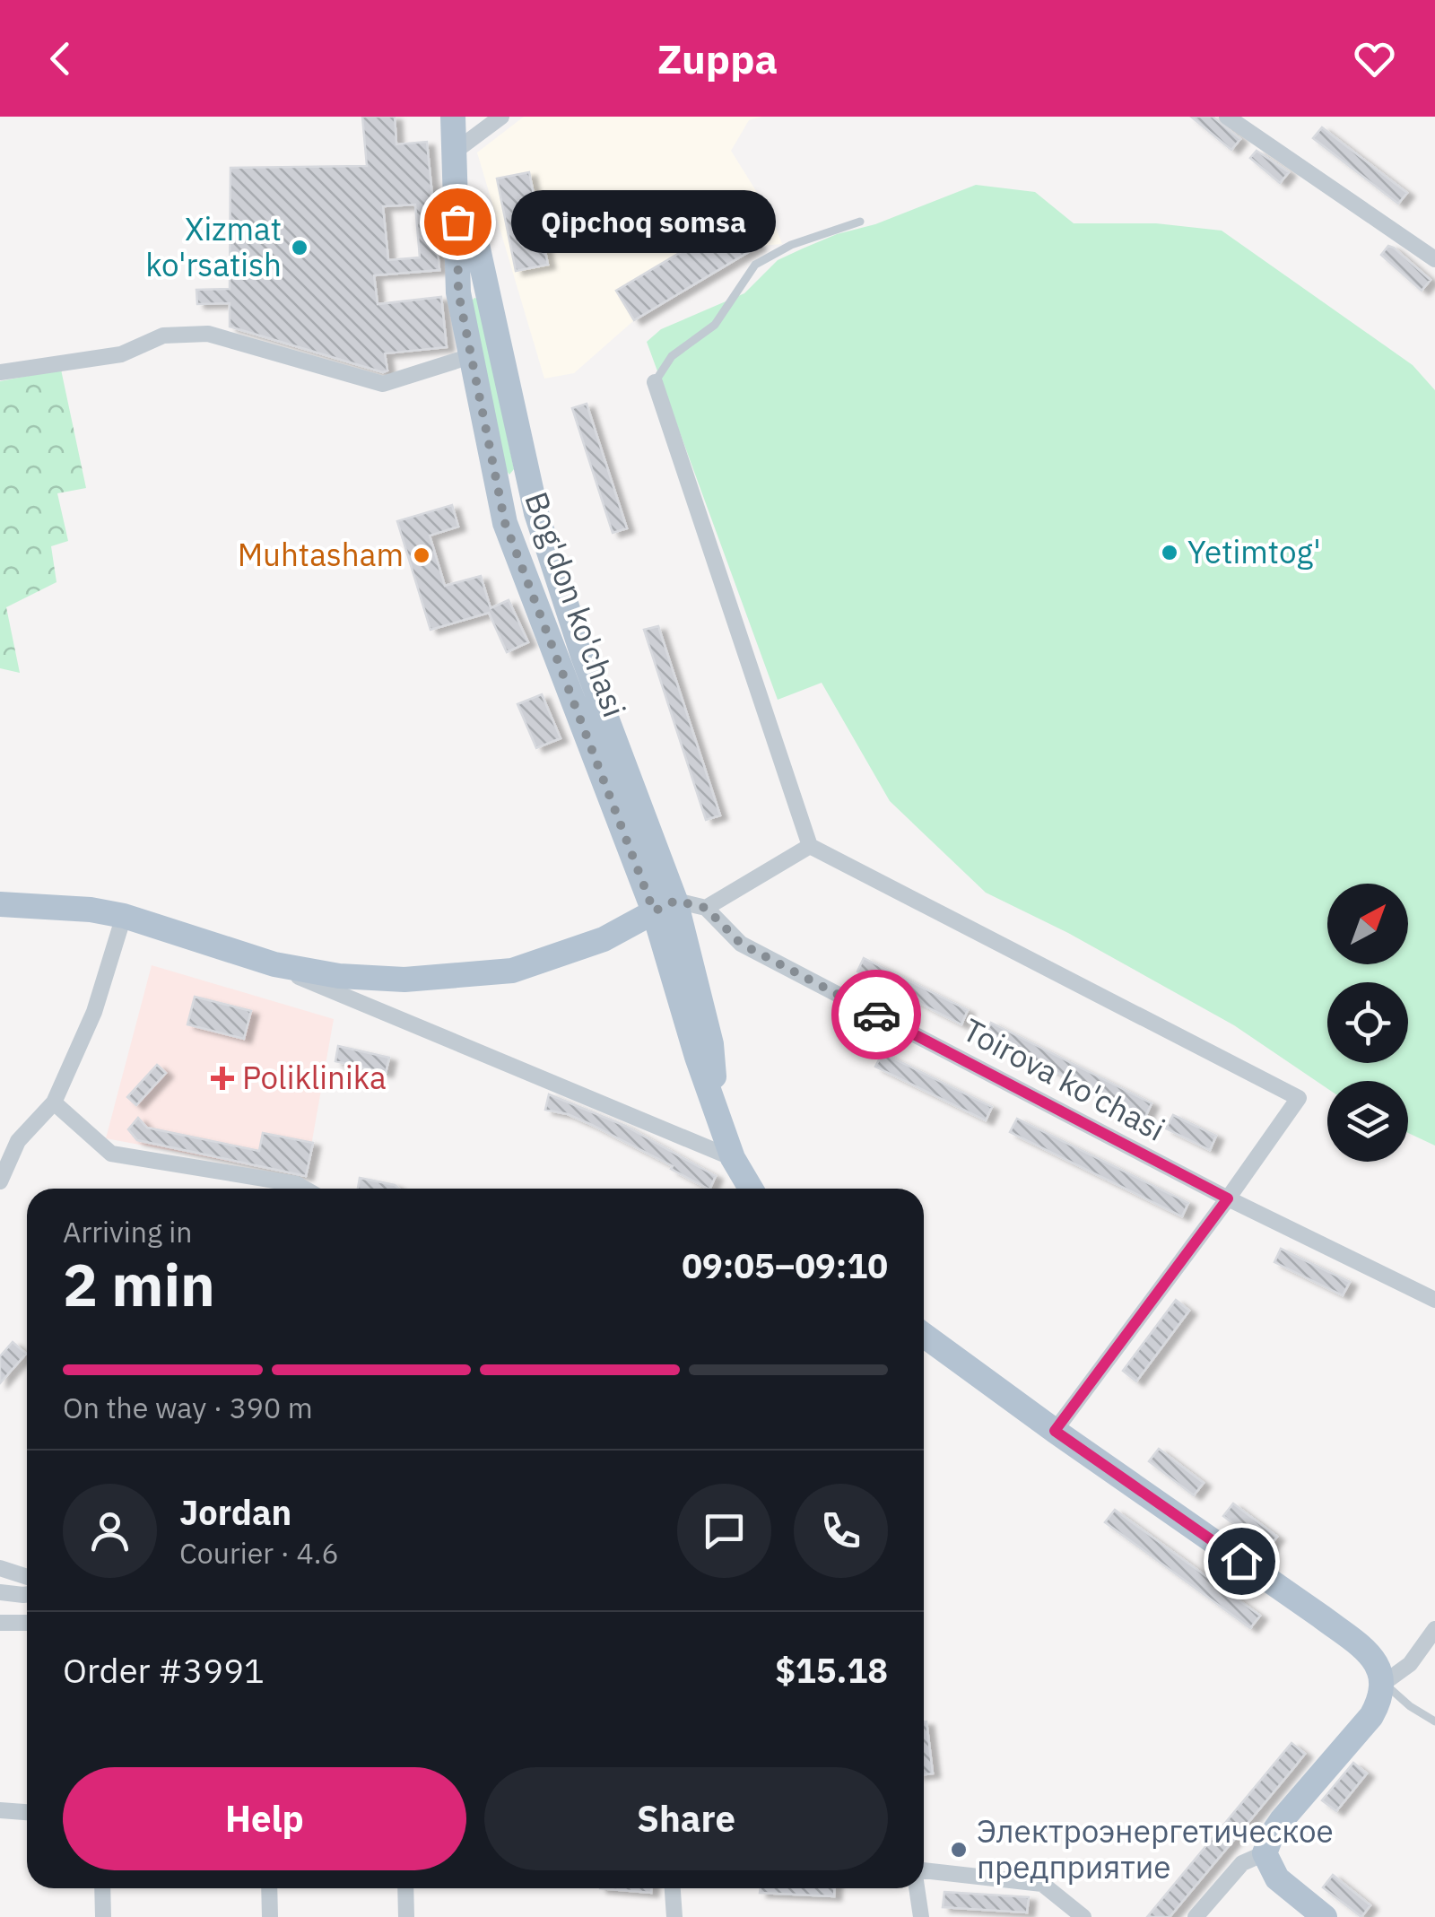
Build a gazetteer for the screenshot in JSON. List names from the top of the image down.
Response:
{
  "streets": {
    "main road": ["Bog'don ko'chasi"],
    "street": ["Toirova ko'chasi"]
  },
  "places": {
    "other": [
      "Qipchoq somsa",
      "Xizmat ko'rsatish",
      "Yetimtog'",
      "Muhtasham",
      "Электроэнергетическое предприятие"
    ],
    "health": ["Poliklinika"]
  },
  "north": "top right",
  "page": {
    "header": "Zuppa",
    "bubble": "Qipchoq somsa",
    "heading": ["2 min", "Arriving in", "09:05–09:10"],
    "panel": [
      "Jordan",
      "Courier · 4.6",
      "Order #3991",
      "$15.18"
    ],
    "bar": "On the way · 390 m",
    "buttons": ["Help", "Share"]
  }
}
